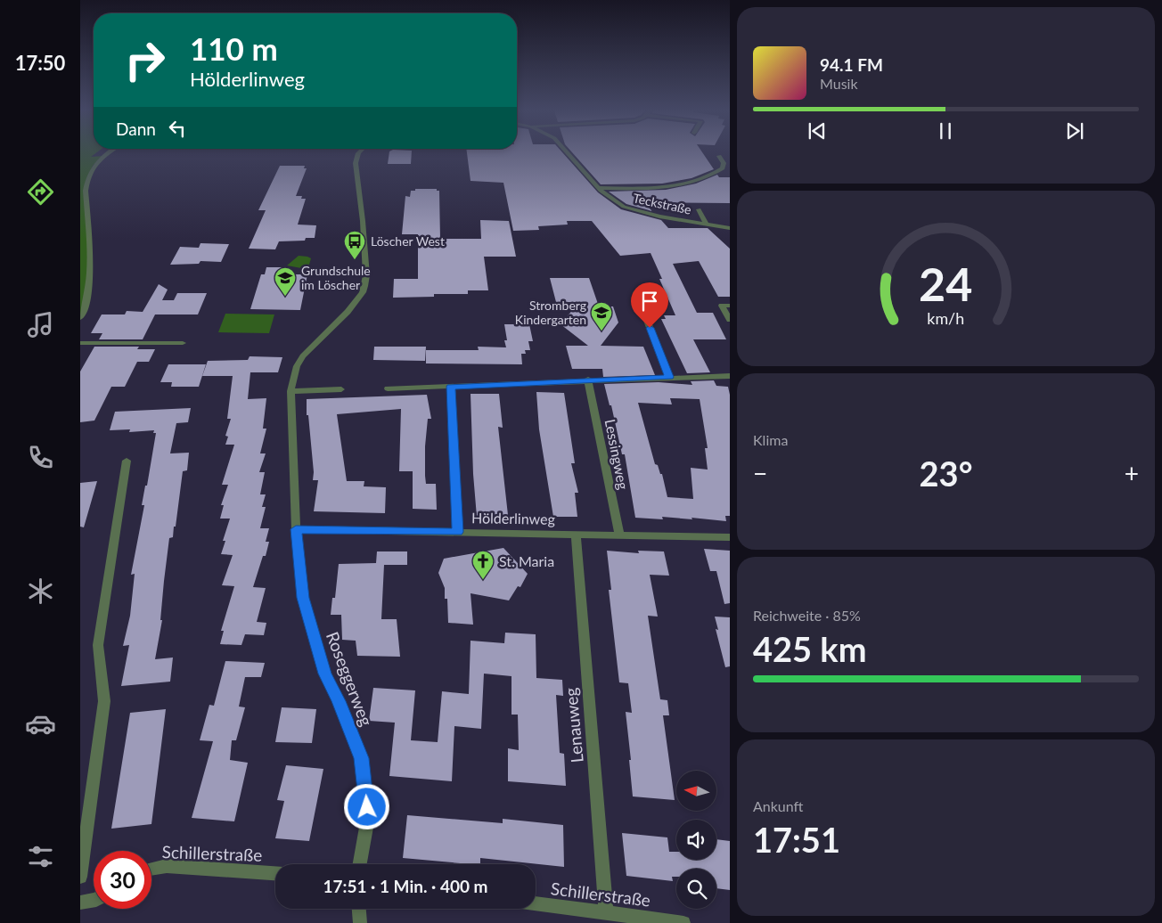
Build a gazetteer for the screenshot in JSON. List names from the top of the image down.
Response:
{
  "streets": {
    "street": [
      "Teckstraße",
      "Lessingweg",
      "Hölderlinweg",
      "Roseggerweg",
      "Lenauweg",
      "Schillerstraße"
    ]
  },
  "crossings": [
    ["Lessingweg", "Hölderlinweg"],
    ["Hölderlinweg", "Roseggerweg"],
    ["Hölderlinweg", "Lenauweg"],
    ["Lenauweg", "Schillerstraße"]
  ],
  "places": {
    "bus stop": ["Löscher West"],
    "school or university": ["Grundschule im Löscher", "Stromberg Kindergarten"],
    "church": ["St. Maria"]
  },
  "north": "left",
  "page": {
    "tabs": "17:50",
    "turn": ["110 m", "Hölderlinweg"],
    "song": ["94.1 FM", "Musik"],
    "then": "Dann",
    "tile": [
      "Klima",
      ["Reichweite · 85%", "425 km"],
      ["Ankunft", "17:51"]
    ],
    "heat": ["−", "23°", "+"],
    "limit": "30",
    "trip": "17:51 · 1 Min. · 400 m",
    "gauge": ["24", "km/h"]
  }
}
